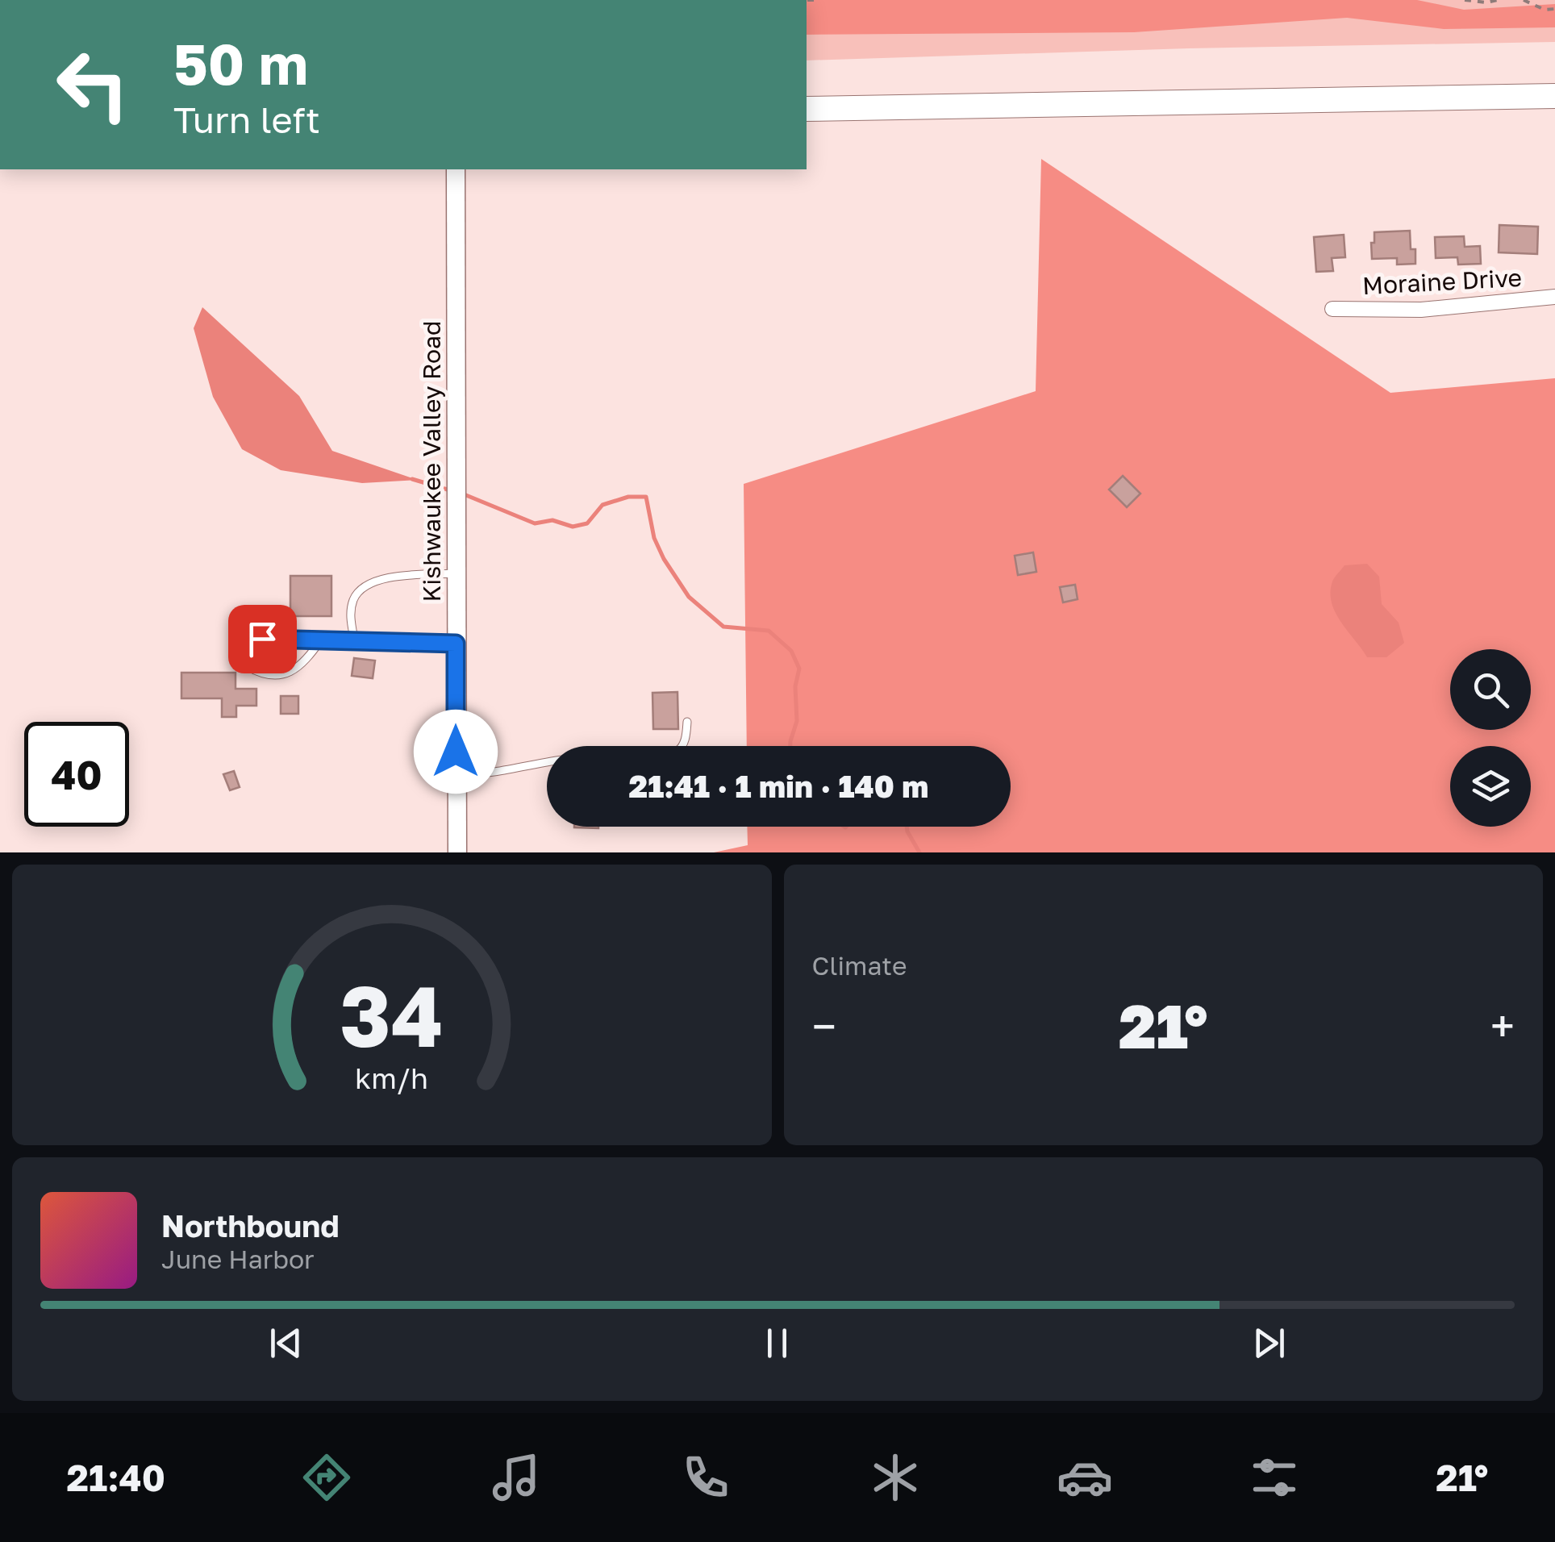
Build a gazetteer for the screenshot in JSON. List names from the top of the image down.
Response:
{
  "streets": {
    "street": ["Moraine Drive", "Kishwaukee Valley Road"]
  },
  "page": {
    "turn": ["50 m", "Turn left"],
    "limit": "40",
    "trip": "21:41 · 1 min · 140 m",
    "tile": "Climate",
    "heat": ["−", "21°", "+"],
    "song": ["Northbound", "June Harbor"],
    "tabs": ["21:40", "21°"],
    "gauge": ["34", "km/h"]
  }
}
